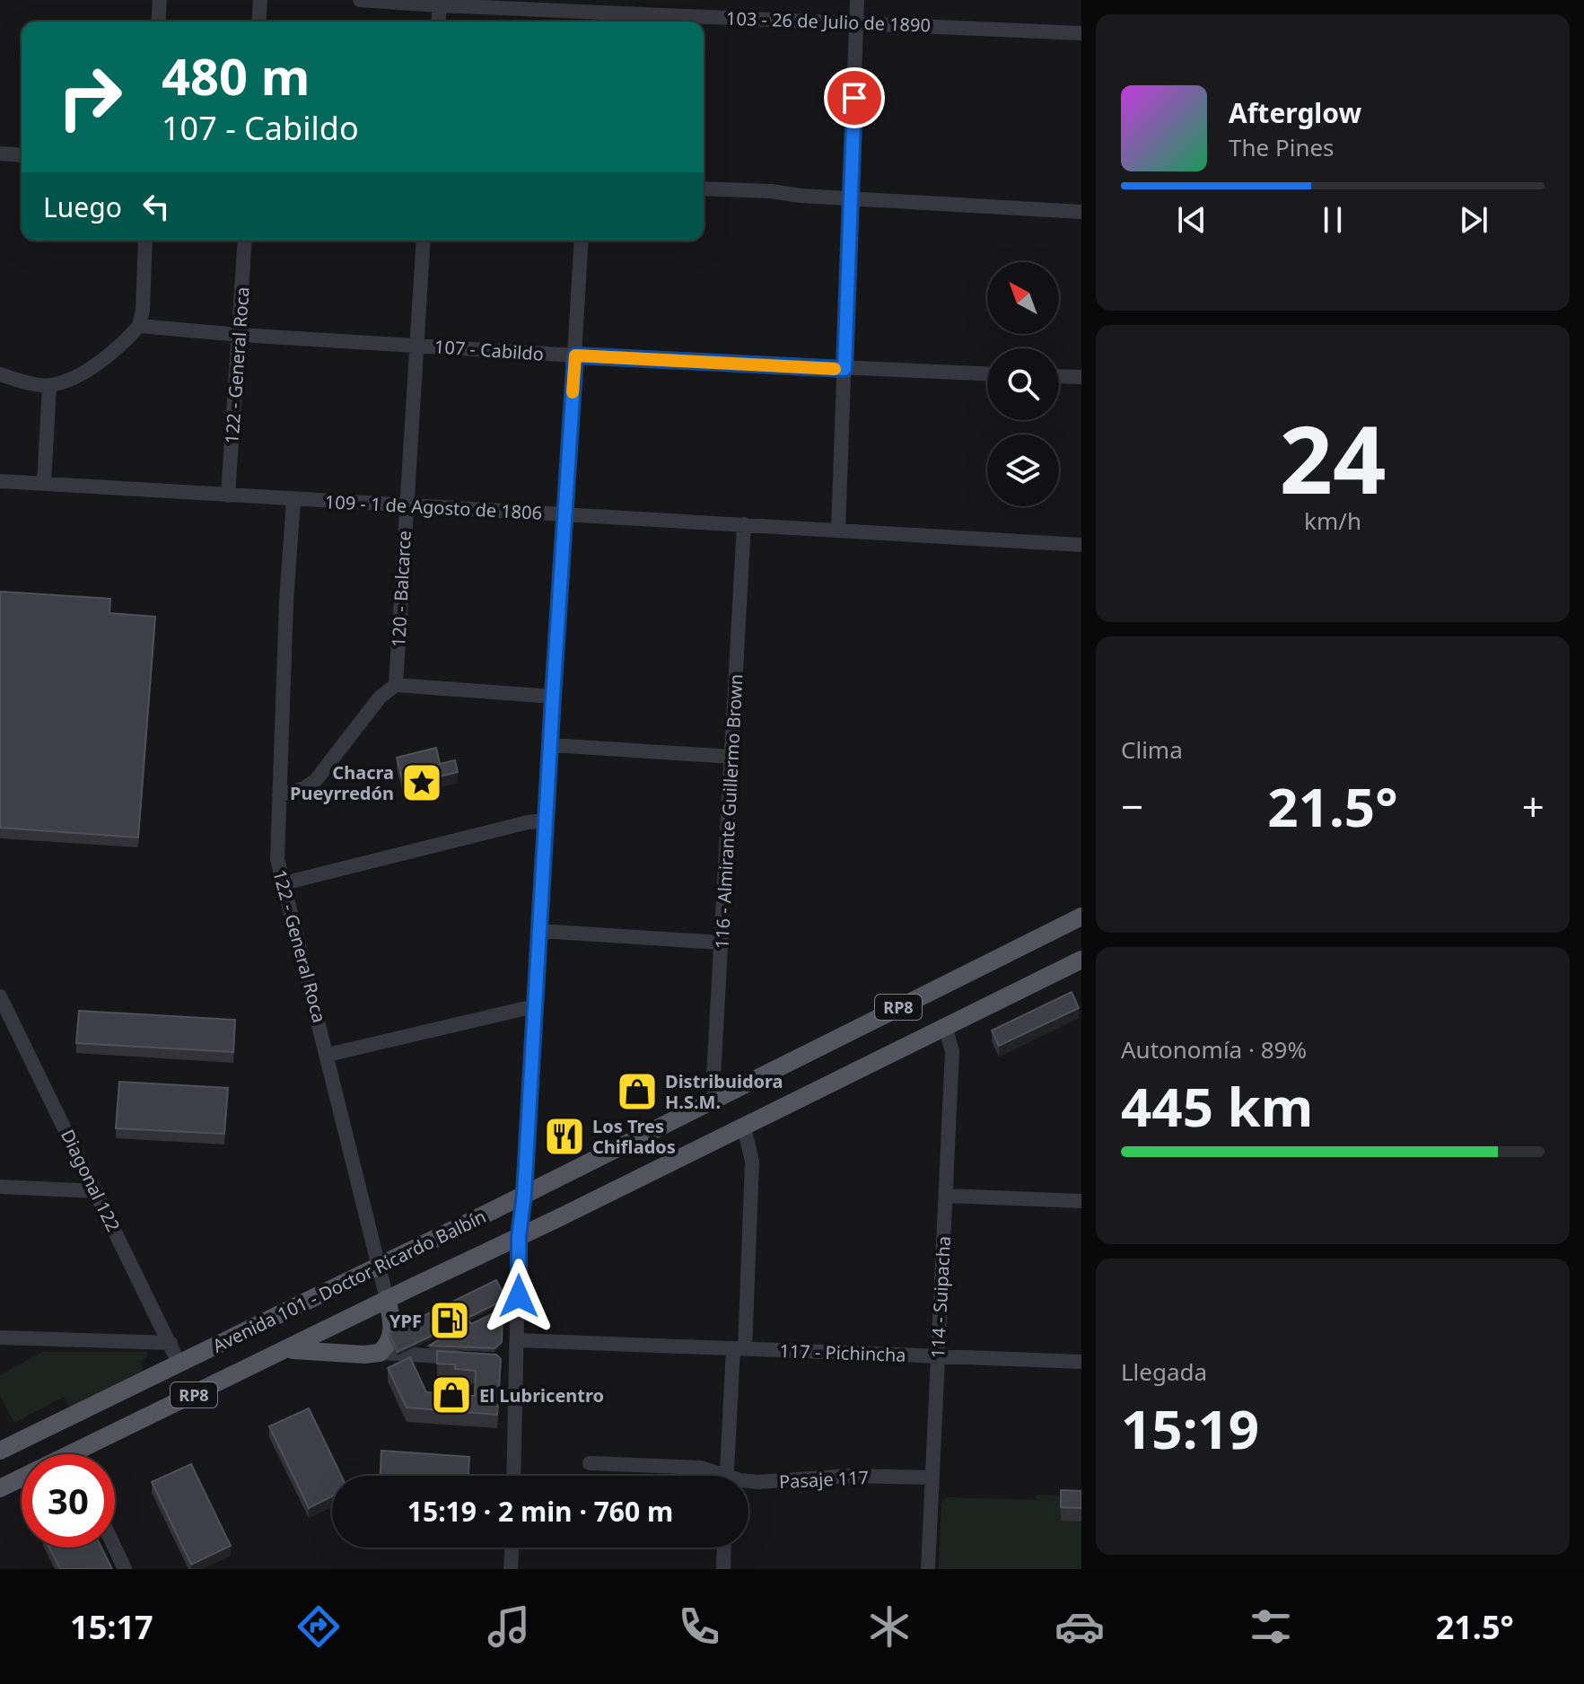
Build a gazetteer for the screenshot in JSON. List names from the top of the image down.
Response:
{
  "streets": {
    "main road": ["RP8", "Avenida 101 - Doctor Ricardo Balbín"],
    "street": [
      "103 - 26 de Julio de 1890",
      "107 - Cabildo",
      "122 - General Roca",
      "109 - 1 de Agosto de 1806",
      "120 - Balcarce",
      "116 - Almirante Guillermo Brown",
      "Diagonal 122",
      "114 - Suipacha",
      "117 - Pichincha",
      "Pasaje 117"
    ]
  },
  "crossings": [
    ["107 - Cabildo", "122 - General Roca"],
    ["107 - Cabildo", "120 - Balcarce"],
    ["122 - General Roca", "109 - 1 de Agosto de 1806"],
    ["122 - General Roca", "Avenida 101 - Doctor Ricardo Balbín"],
    ["109 - 1 de Agosto de 1806", "120 - Balcarce"],
    ["109 - 1 de Agosto de 1806", "116 - Almirante Guillermo Brown"],
    ["116 - Almirante Guillermo Brown", "Avenida 101 - Doctor Ricardo Balbín"],
    ["Diagonal 122", "Avenida 101 - Doctor Ricardo Balbín"],
    ["Avenida 101 - Doctor Ricardo Balbín", "114 - Suipacha"],
    ["114 - Suipacha", "117 - Pichincha"],
    ["114 - Suipacha", "Pasaje 117"]
  ],
  "places": {
    "place": ["Chacra Pueyrredón"],
    "shop": ["Distribuidora H.S.M.", "El Lubricentro"],
    "restaurant": ["Los Tres Chiflados"],
    "fuel station": ["YPF"]
  },
  "north": "top left",
  "page": {
    "turn": ["480 m", "107 - Cabildo"],
    "song": ["Afterglow", "The Pines"],
    "then": "Luego",
    "tile": [
      ["24", "km/h"],
      "Clima",
      ["Autonomía · 89%", "445 km"],
      ["Llegada", "15:19"]
    ],
    "heat": ["−", "21.5°", "+"],
    "limit": "30",
    "trip": "15:19 · 2 min · 760 m",
    "tabs": ["15:17", "21.5°"]
  }
}
